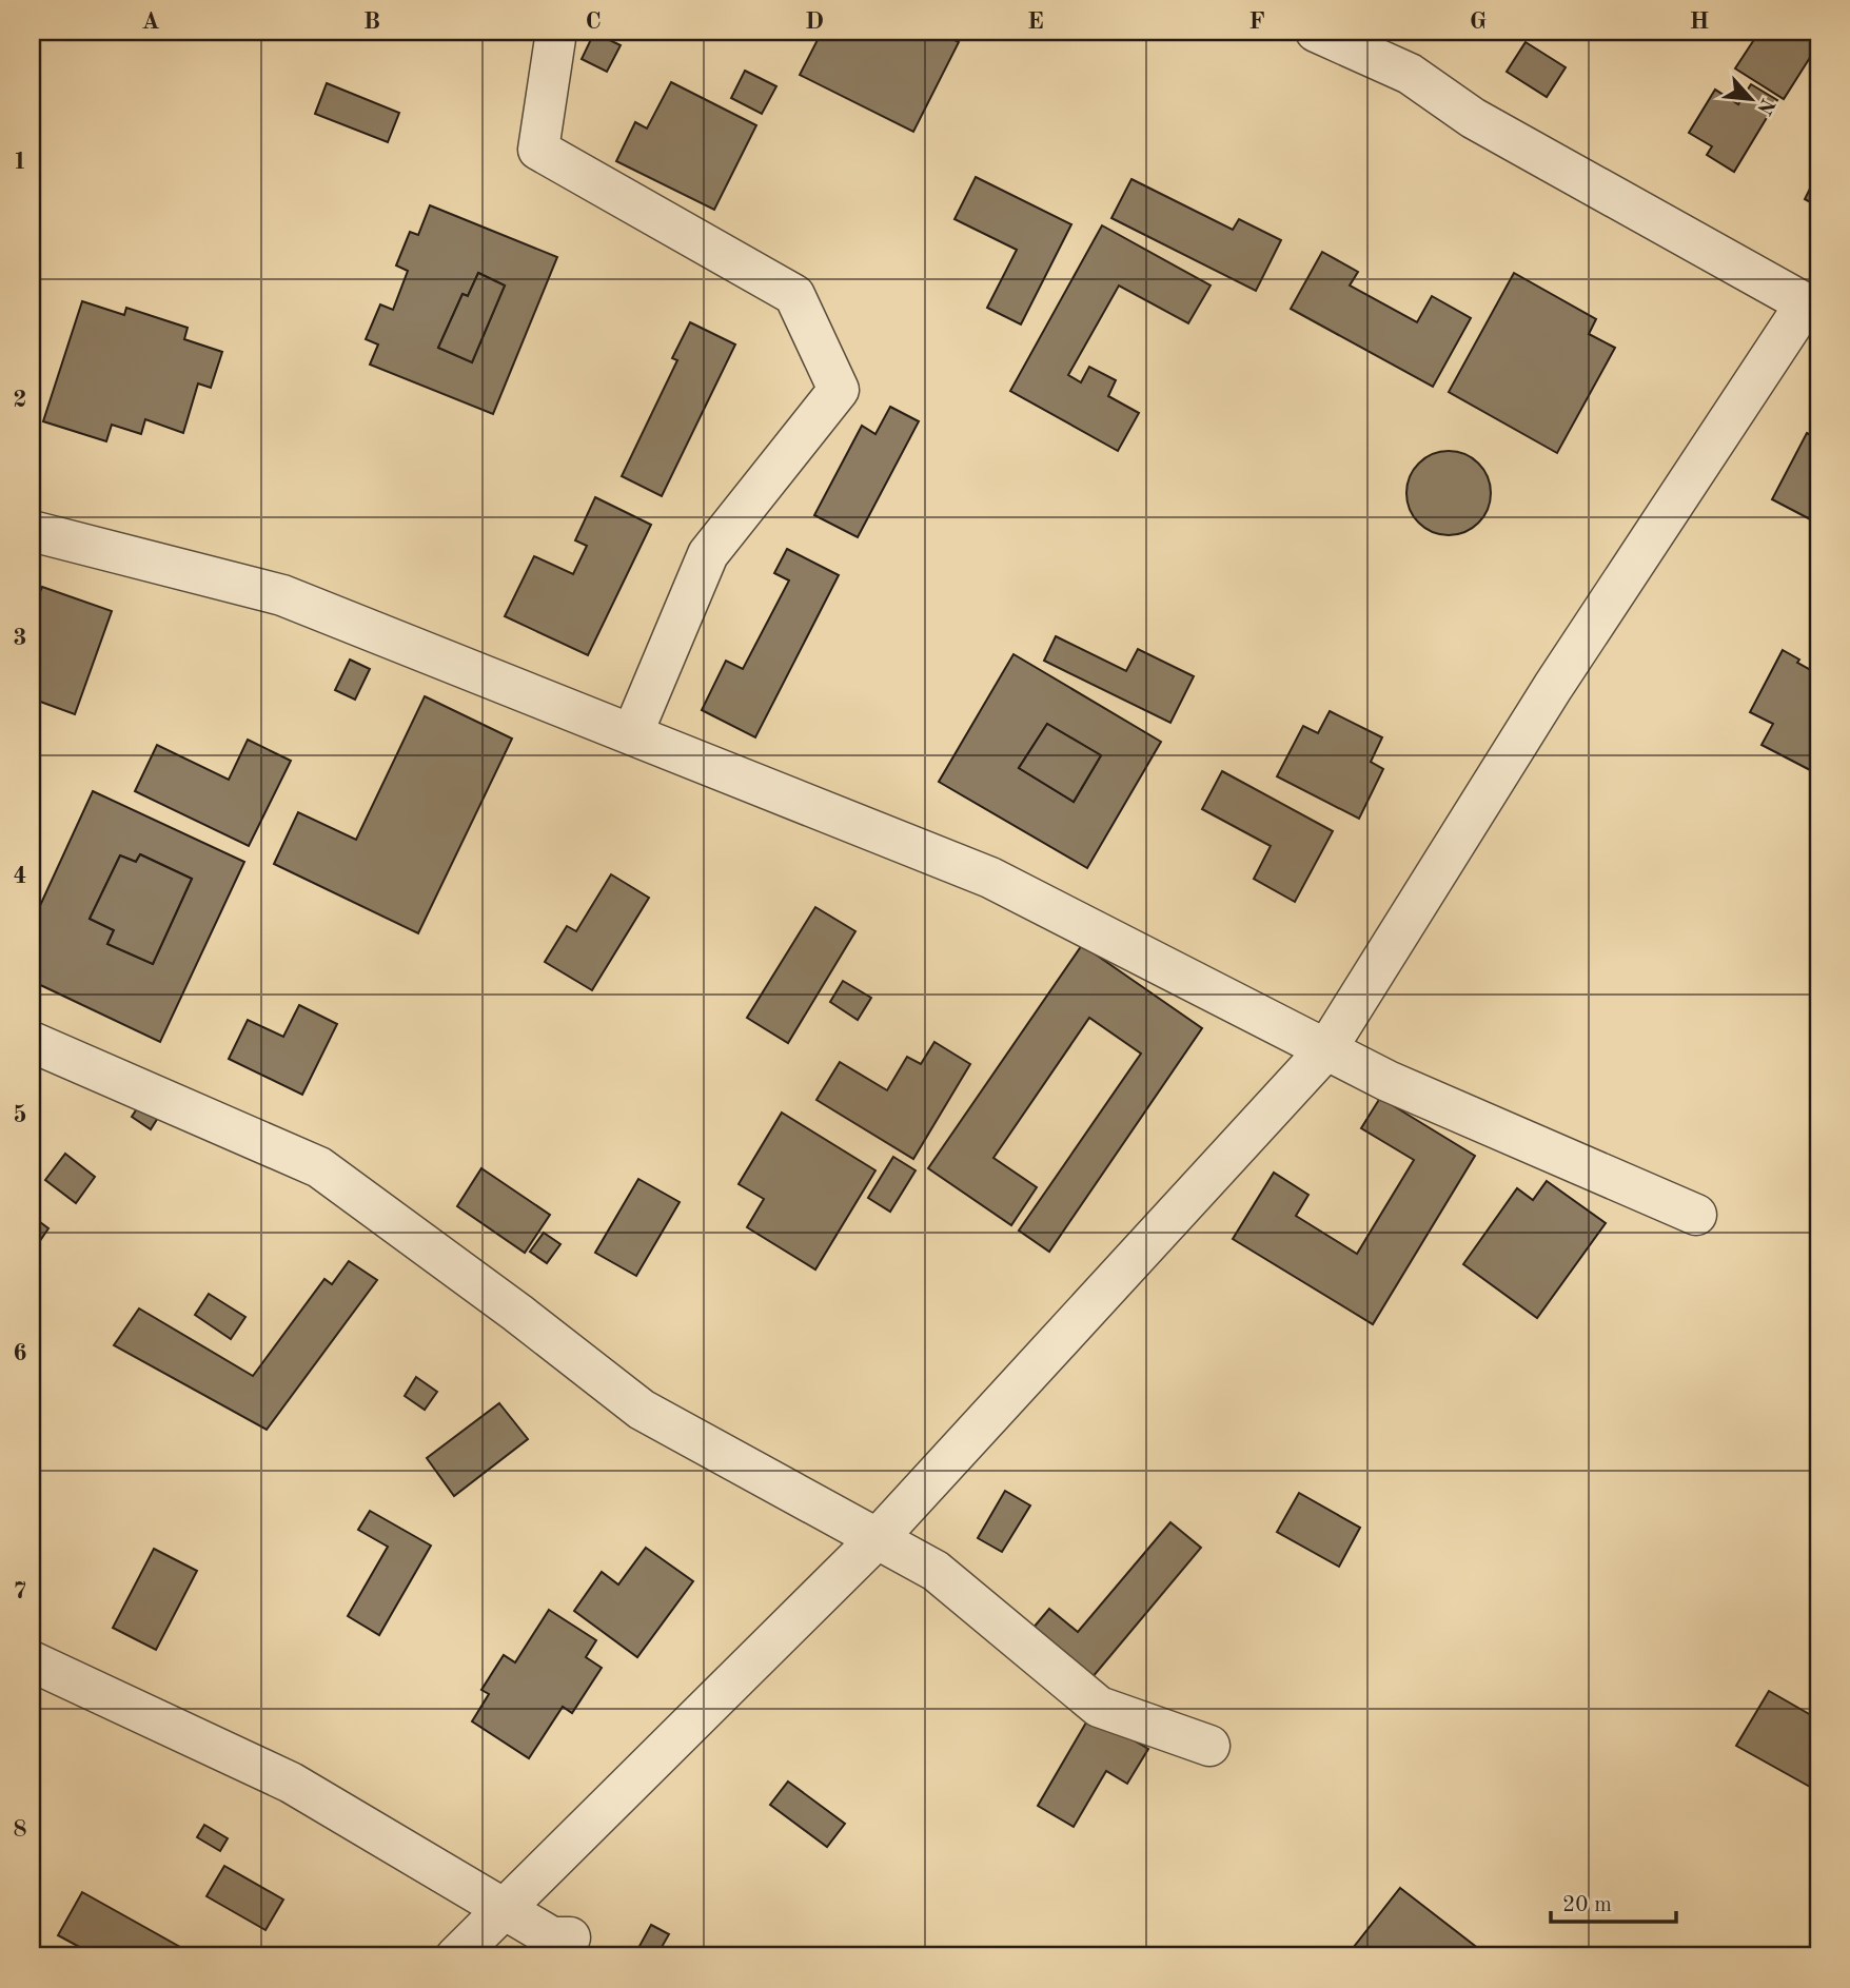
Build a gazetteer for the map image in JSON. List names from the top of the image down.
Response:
{
  "scale_bar": "20 m",
  "north": "bottom right",
  "grid": {
    "columns": [
      "A",
      "B",
      "C",
      "D",
      "E",
      "F",
      "G",
      "H"
    ],
    "rows": [
      "1",
      "2",
      "3",
      "4",
      "5",
      "6",
      "7",
      "8"
    ]
  }
}
